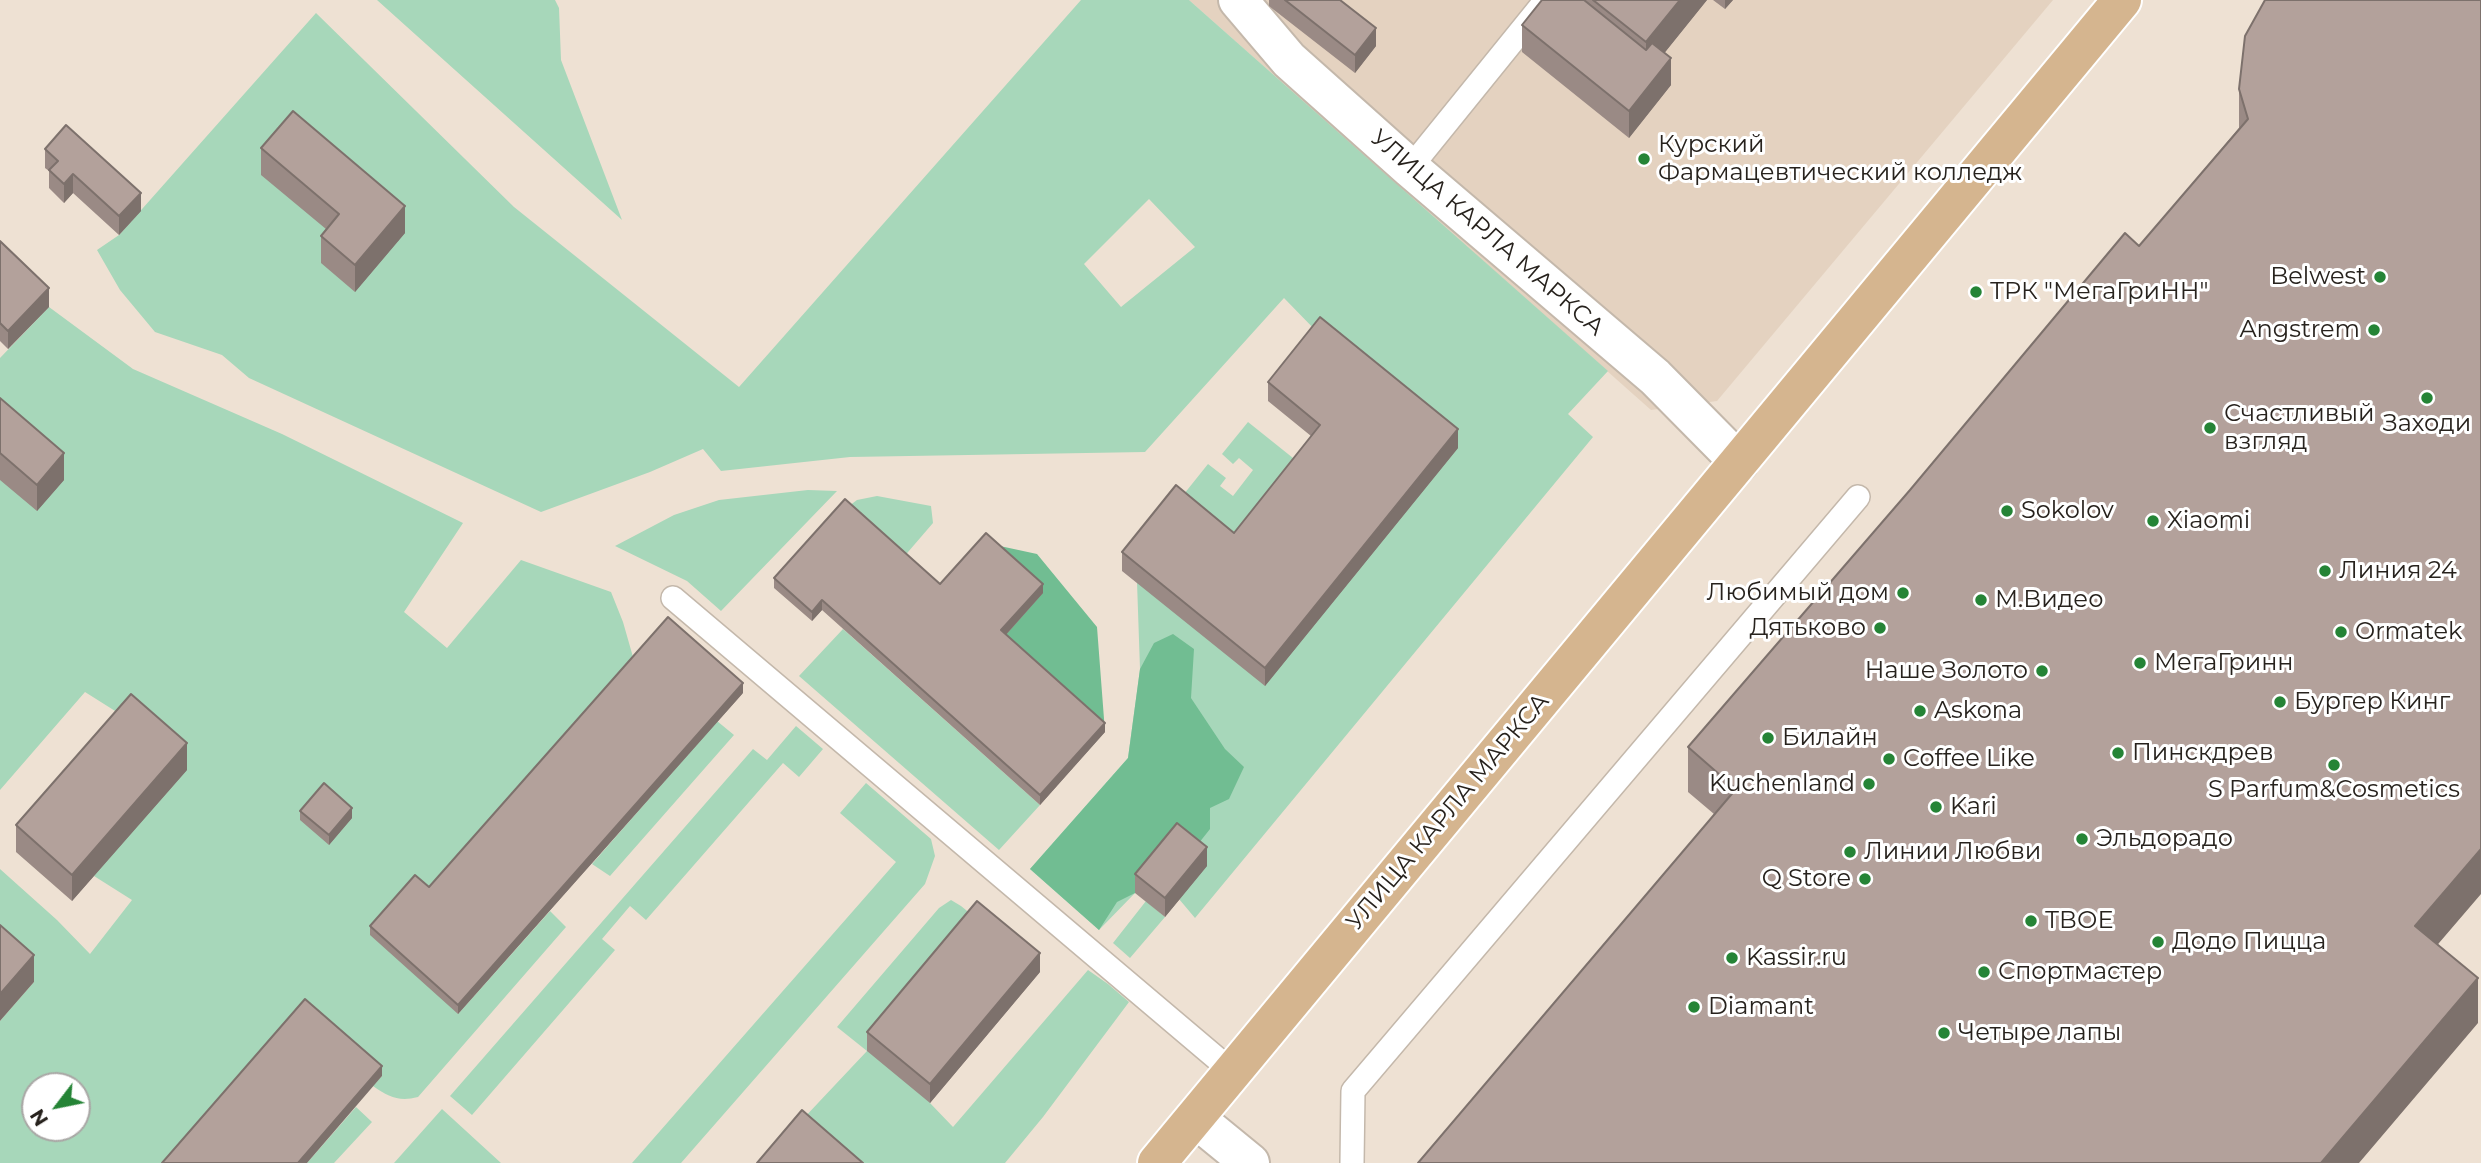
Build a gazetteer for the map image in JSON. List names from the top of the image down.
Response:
{
  "streets": {
    "main road": ["УЛИЦА КАРЛА МАРКСА"]
  },
  "places": [
    "Курский Фармацевтический колледж",
    "Belwest",
    "ТРК \"МегаГриНН\"",
    "Angstrem",
    "Заходи",
    "Счастливый взгляд",
    "Sokolov",
    "Xiaomi",
    "Линия 24",
    "Любимый дом",
    "М.Видео",
    "Дятьково",
    "Ormatek",
    "МегаГринн",
    "Наше Золото",
    "Бургер Кинг",
    "Askona",
    "Билайн",
    "Пинскдрев",
    "Coffee Like",
    "S Parfum&Cosmetics",
    "Kuchenland",
    "Kari",
    "Эльдорадо",
    "Линии Любви",
    "Q Store",
    "ТВОЕ",
    "Додо Пицца",
    "Kassir.ru",
    "Спортмастер",
    "Diamant",
    "Четыре лапы"
  ],
  "north": "bottom left"
}
